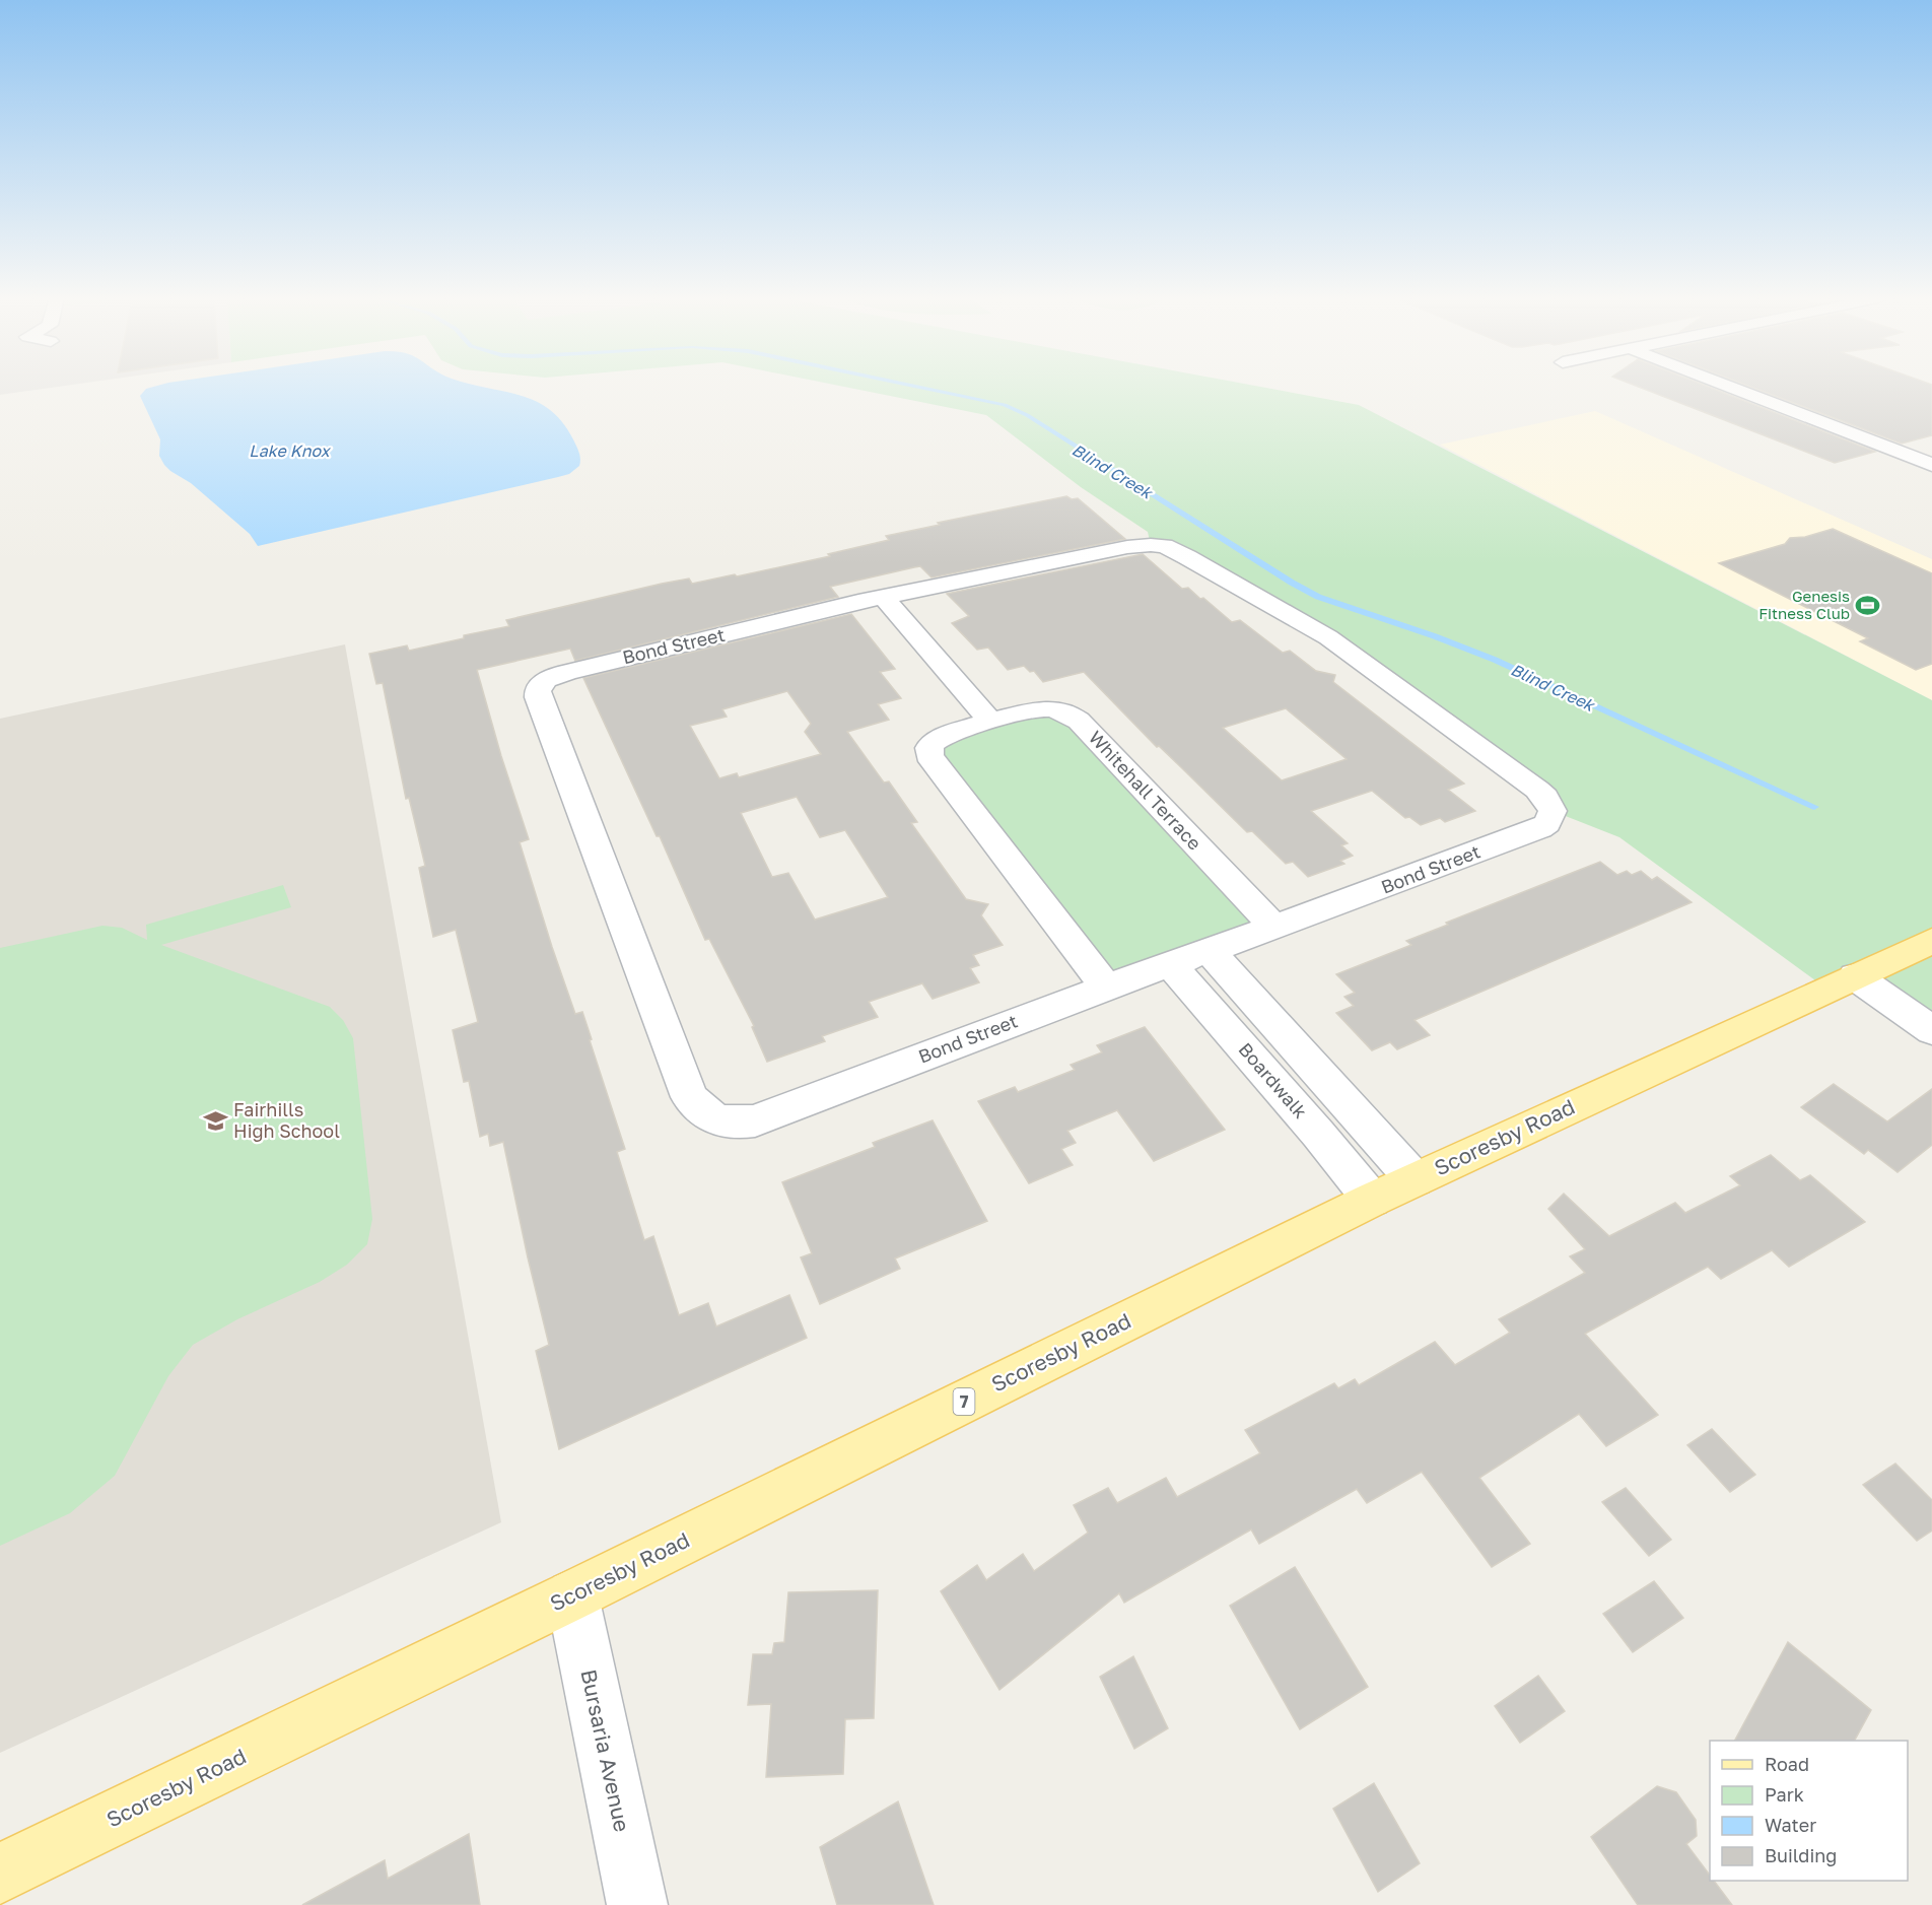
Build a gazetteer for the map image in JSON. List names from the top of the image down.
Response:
{
  "streets": {
    "main road": ["Scoresby Road", "7"],
    "street": [
      "Bond Street",
      "Whitehall Terrace",
      "Boardwalk",
      "Bursaria Avenue"
    ]
  },
  "crossings": [
    ["Bond Street", "Whitehall Terrace"],
    ["Bond Street", "Boardwalk"],
    ["Boardwalk", "Scoresby Road"],
    ["Scoresby Road", "Bursaria Avenue"]
  ],
  "water": ["Lake Knox", "Blind Creek"],
  "places": {
    "sports": ["Genesis Fitness Club"],
    "school or university": ["Fairhills High School"]
  },
  "legend": [
    "Road",
    "Park",
    "Water",
    "Building"
  ]
}
